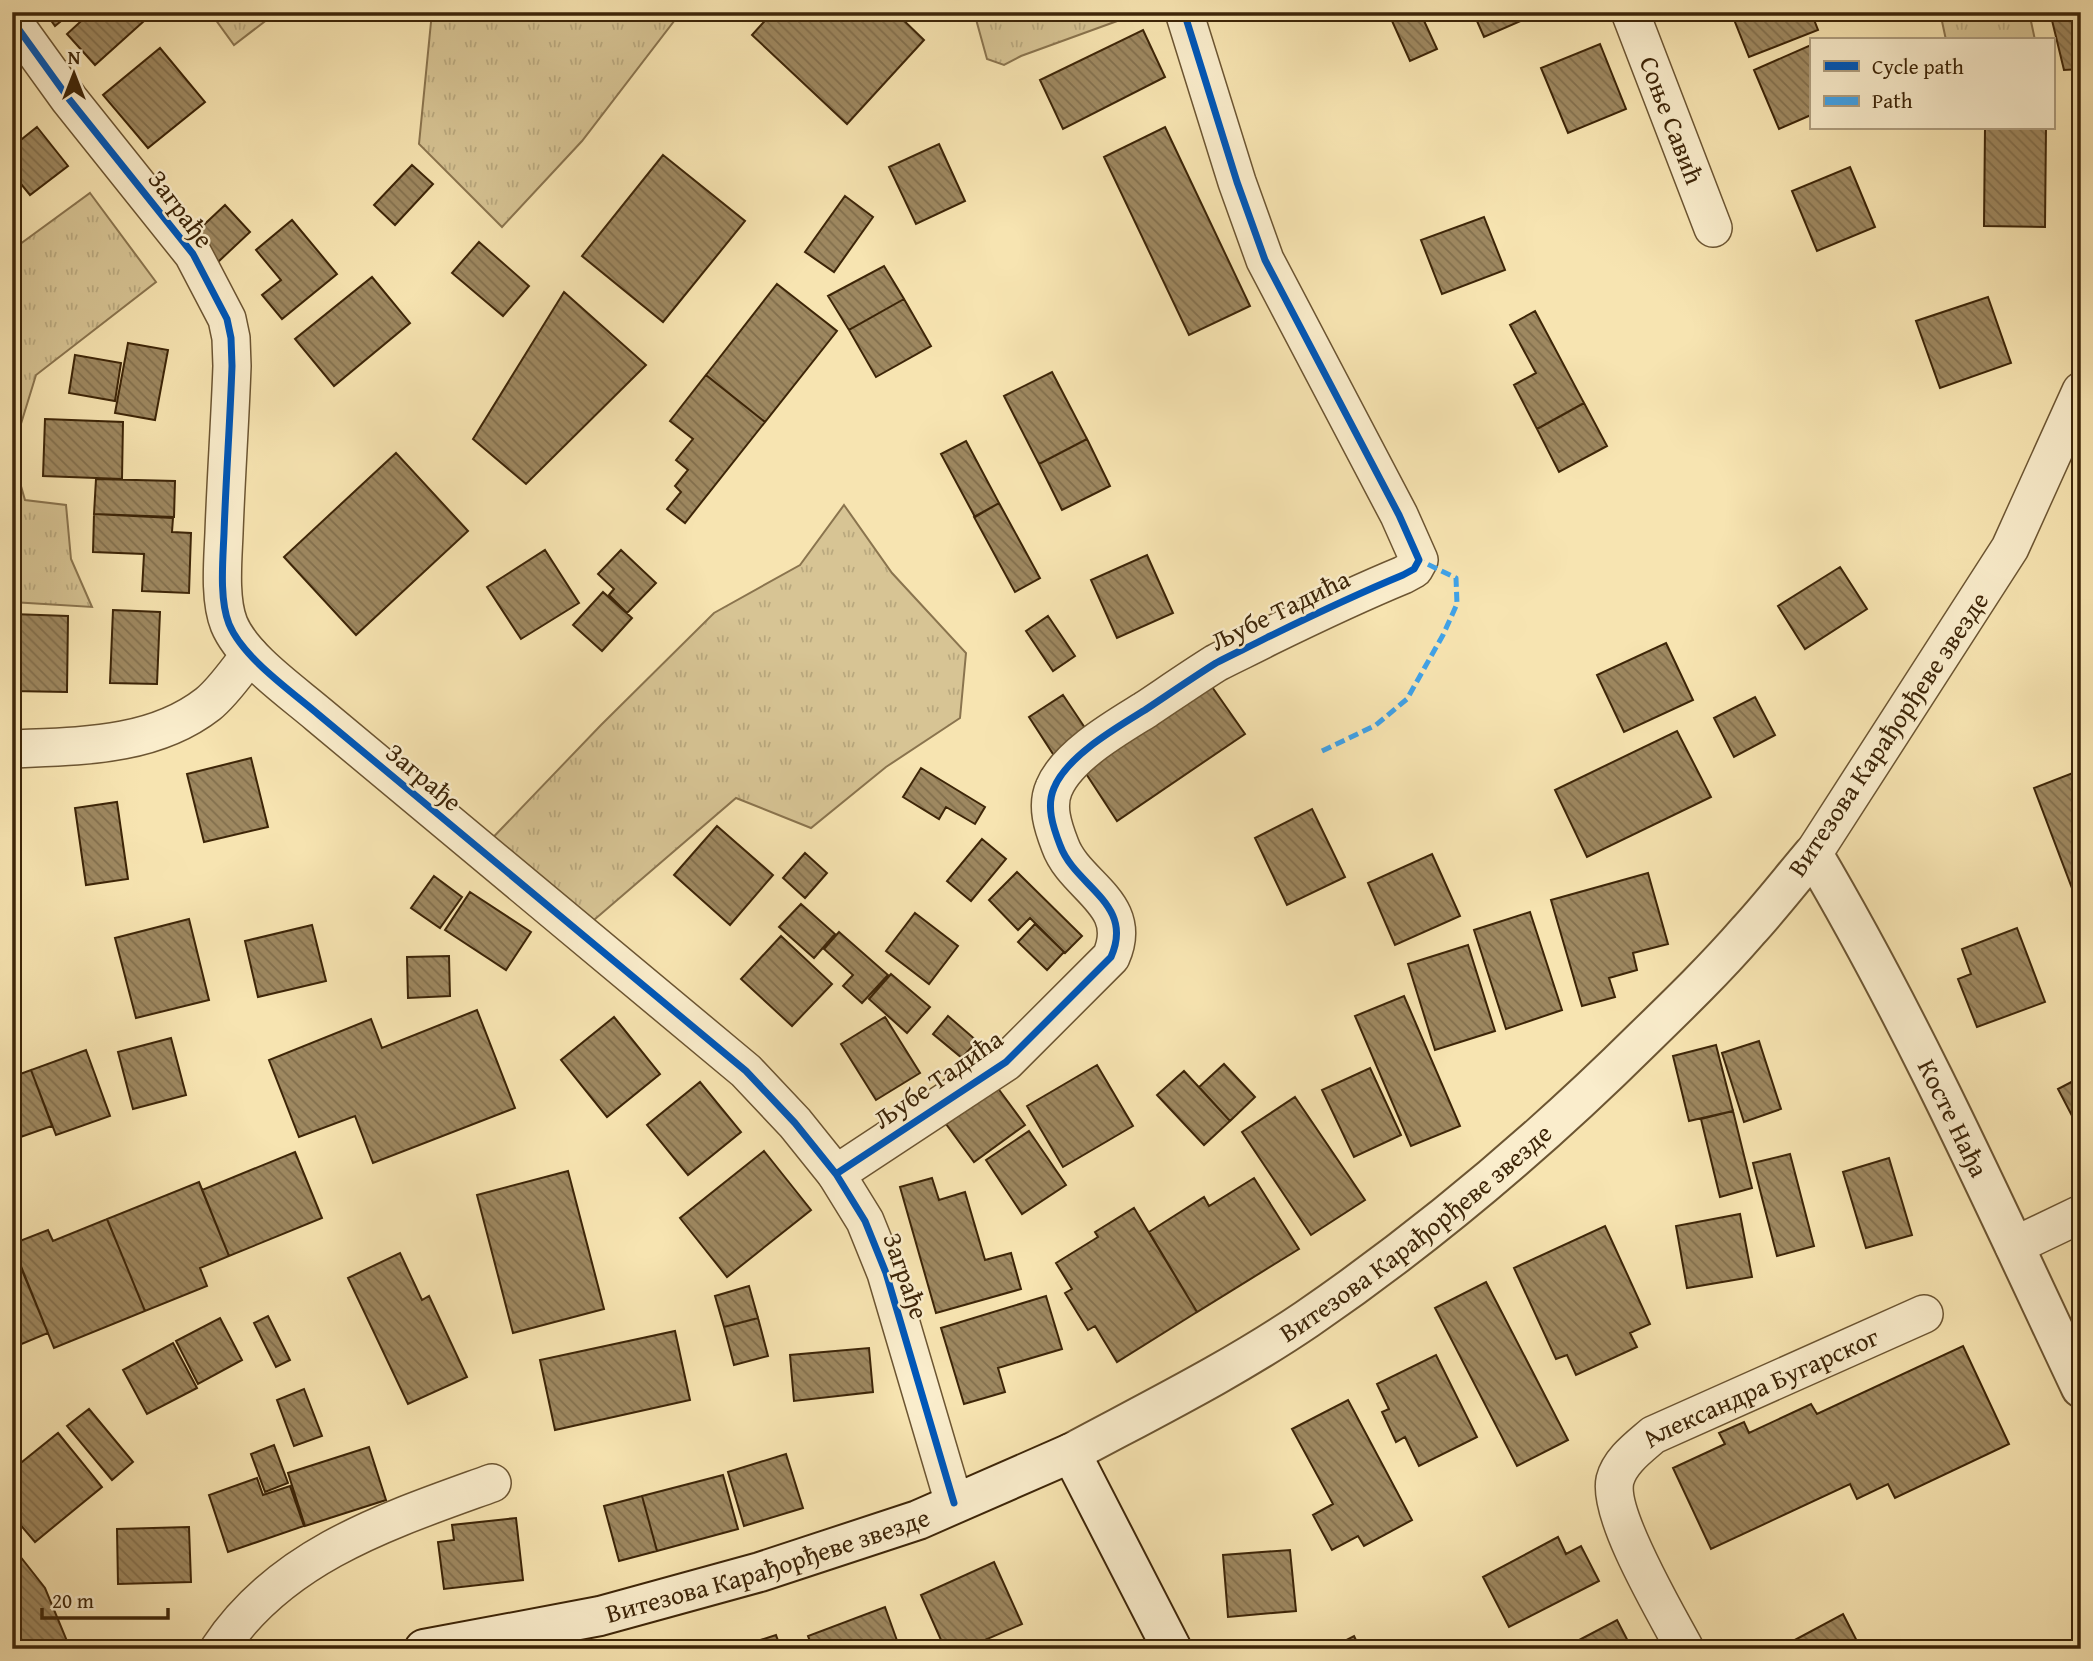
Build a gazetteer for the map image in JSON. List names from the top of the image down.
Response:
{
  "streets": {
    "street": [
      "Соње Савић",
      "Заграђе",
      "Љубе Тадића",
      "Витезова Карађорђеве звезде",
      "Косте Нађа",
      "Александра Бугарског"
    ]
  },
  "crossings": [
    ["Заграђе", "Љубе Тадића"],
    ["Заграђе", "Витезова Карађорђеве звезде"],
    ["Витезова Карађорђеве звезде", "Косте Нађа"]
  ],
  "legend": ["Cycle path", "Path"],
  "scale_bar": "20 m",
  "north": "top"
}
